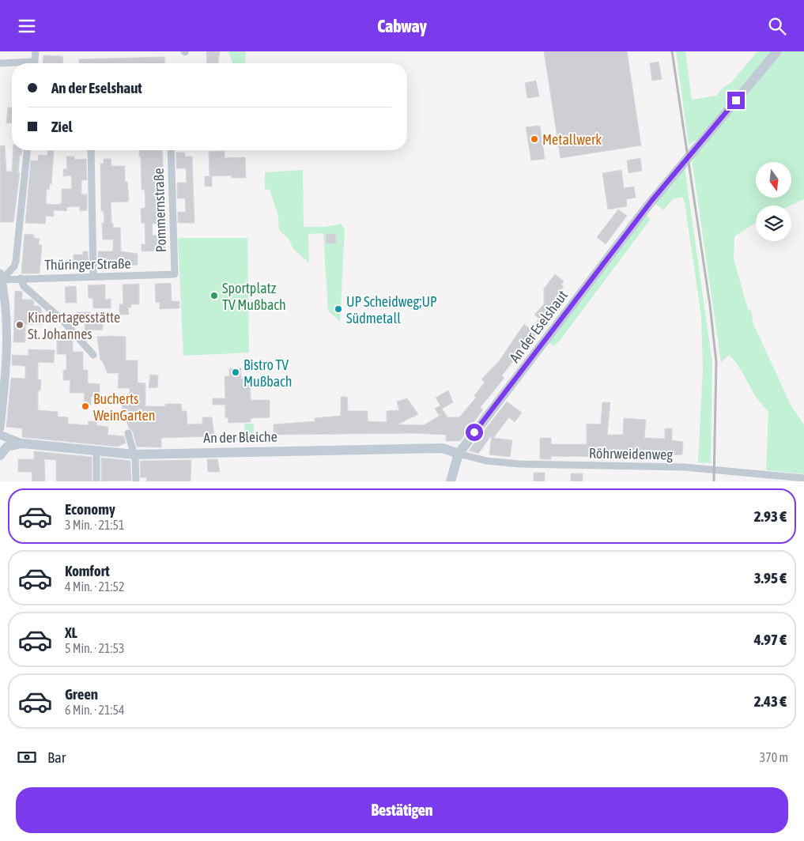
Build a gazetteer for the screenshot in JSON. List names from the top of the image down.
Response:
{
  "streets": {
    "main road": ["An der Eselshaut", "An der Bleiche"],
    "street": ["Pommernstraße", "Thüringer Straße", "Röhrweidenweg"]
  },
  "crossings": [
    ["Pommernstraße", "Thüringer Straße"],
    ["An der Eselshaut", "An der Bleiche"],
    ["An der Eselshaut", "Röhrweidenweg"],
    ["An der Bleiche", "Röhrweidenweg"]
  ],
  "places": [
    "Metallwerk",
    "Sportplatz TV Mußbach",
    "UP Scheidweg;UP Südmetall",
    "Kindertagesstätte St. Johannes",
    "Bistro TV Mußbach",
    "Bucherts WeinGarten"
  ],
  "north": "bottom",
  "page": {
    "header": "Cabway",
    "banner": ["An der Eselshaut", "Ziel"],
    "list": [
      {
        "name": "Economy",
        "note": "3 Min. · 21:51",
        "value": "2.93 €"
      },
      {
        "name": "Komfort",
        "note": "4 Min. · 21:52",
        "value": "3.95 €"
      },
      {
        "name": "XL",
        "note": "5 Min. · 21:53",
        "value": "4.97 €"
      },
      {
        "name": "Green",
        "note": "6 Min. · 21:54",
        "value": "2.43 €"
      }
    ],
    "pay": ["Bar", "370 m"],
    "buttons": "Bestätigen"
  }
}
